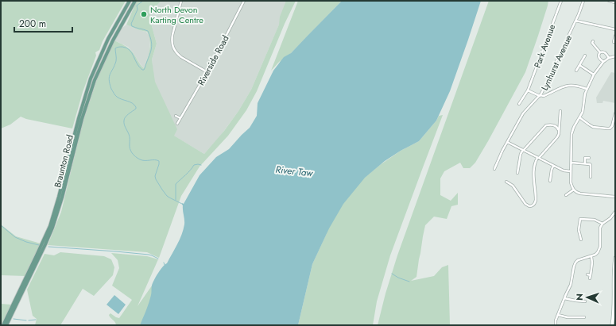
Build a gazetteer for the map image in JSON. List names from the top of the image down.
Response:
{
  "streets": {
    "main road": ["Braunton Road"],
    "street": ["Park Avenue", "Riverside Road", "Lynhurst Avenue"]
  },
  "water": ["River Taw"],
  "places": ["North Devon Karting Centre"],
  "scale_bar": "200 m",
  "north": "left"
}
